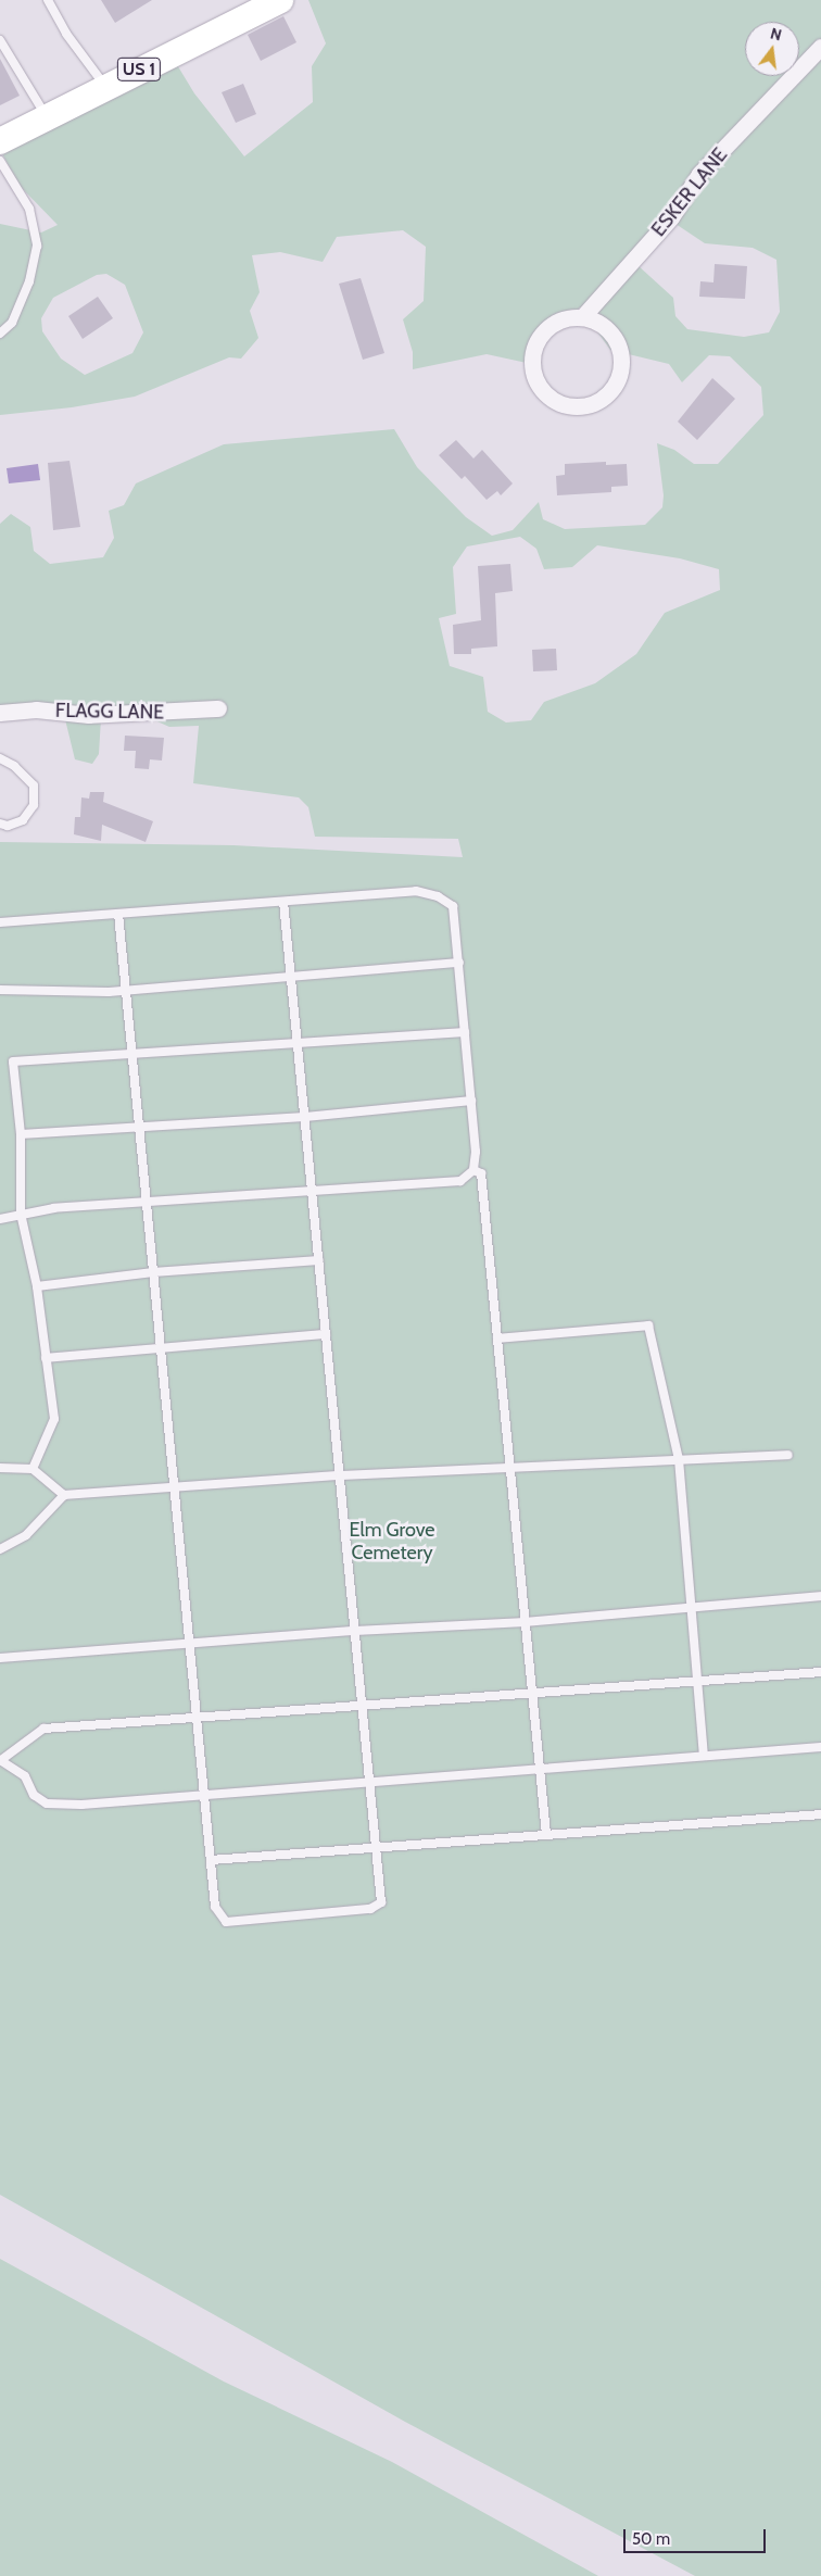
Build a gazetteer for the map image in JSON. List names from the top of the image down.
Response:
{
  "streets": {
    "main road": ["US 1"],
    "street": ["ESKER LANE", "FLAGG LANE"]
  },
  "parks": ["Elm Grove Cemetery"],
  "scale_bar": "50 m",
  "north": "top"
}
